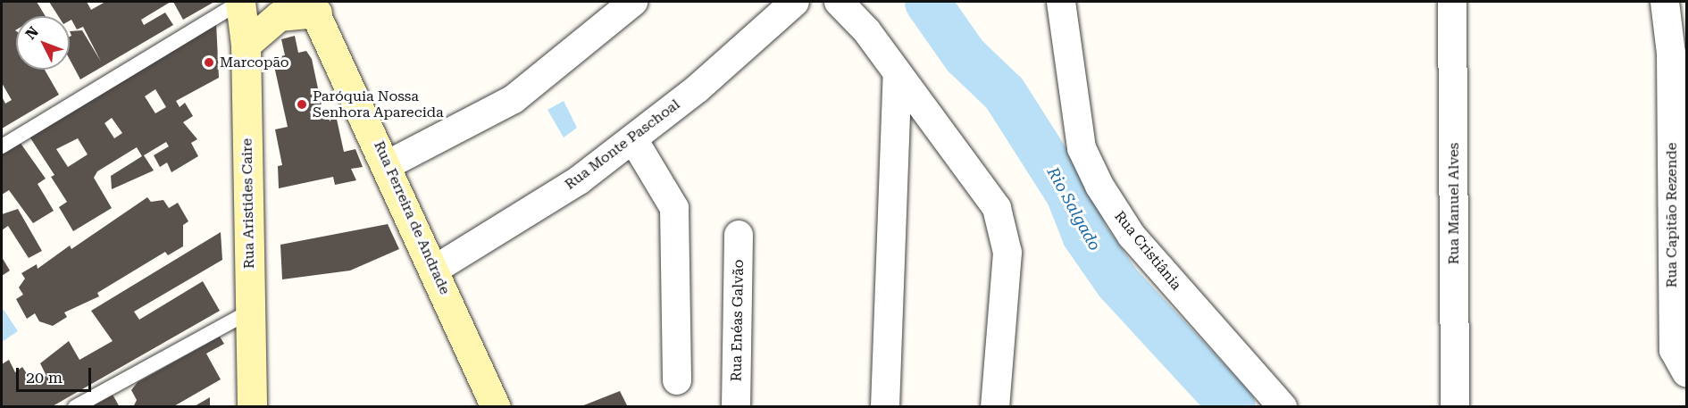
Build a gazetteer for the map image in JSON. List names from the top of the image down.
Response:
{
  "streets": {
    "street": [
      "Rua Monte Paschoal",
      "Rua Aristides Caire",
      "Rua Manuel Alves",
      "Rua Capitão Rezende",
      "Rua Ferreira de Andrade",
      "Rua Cristiânia",
      "Rua Enéas Galvão"
    ]
  },
  "crossings": [
    ["Rua Monte Paschoal", "Rua Ferreira de Andrade"]
  ],
  "water": ["Rio Salgado"],
  "places": ["Marcopão", "Paróquia Nossa Senhora Aparecida"],
  "scale_bar": "20 m",
  "north": "top left"
}
